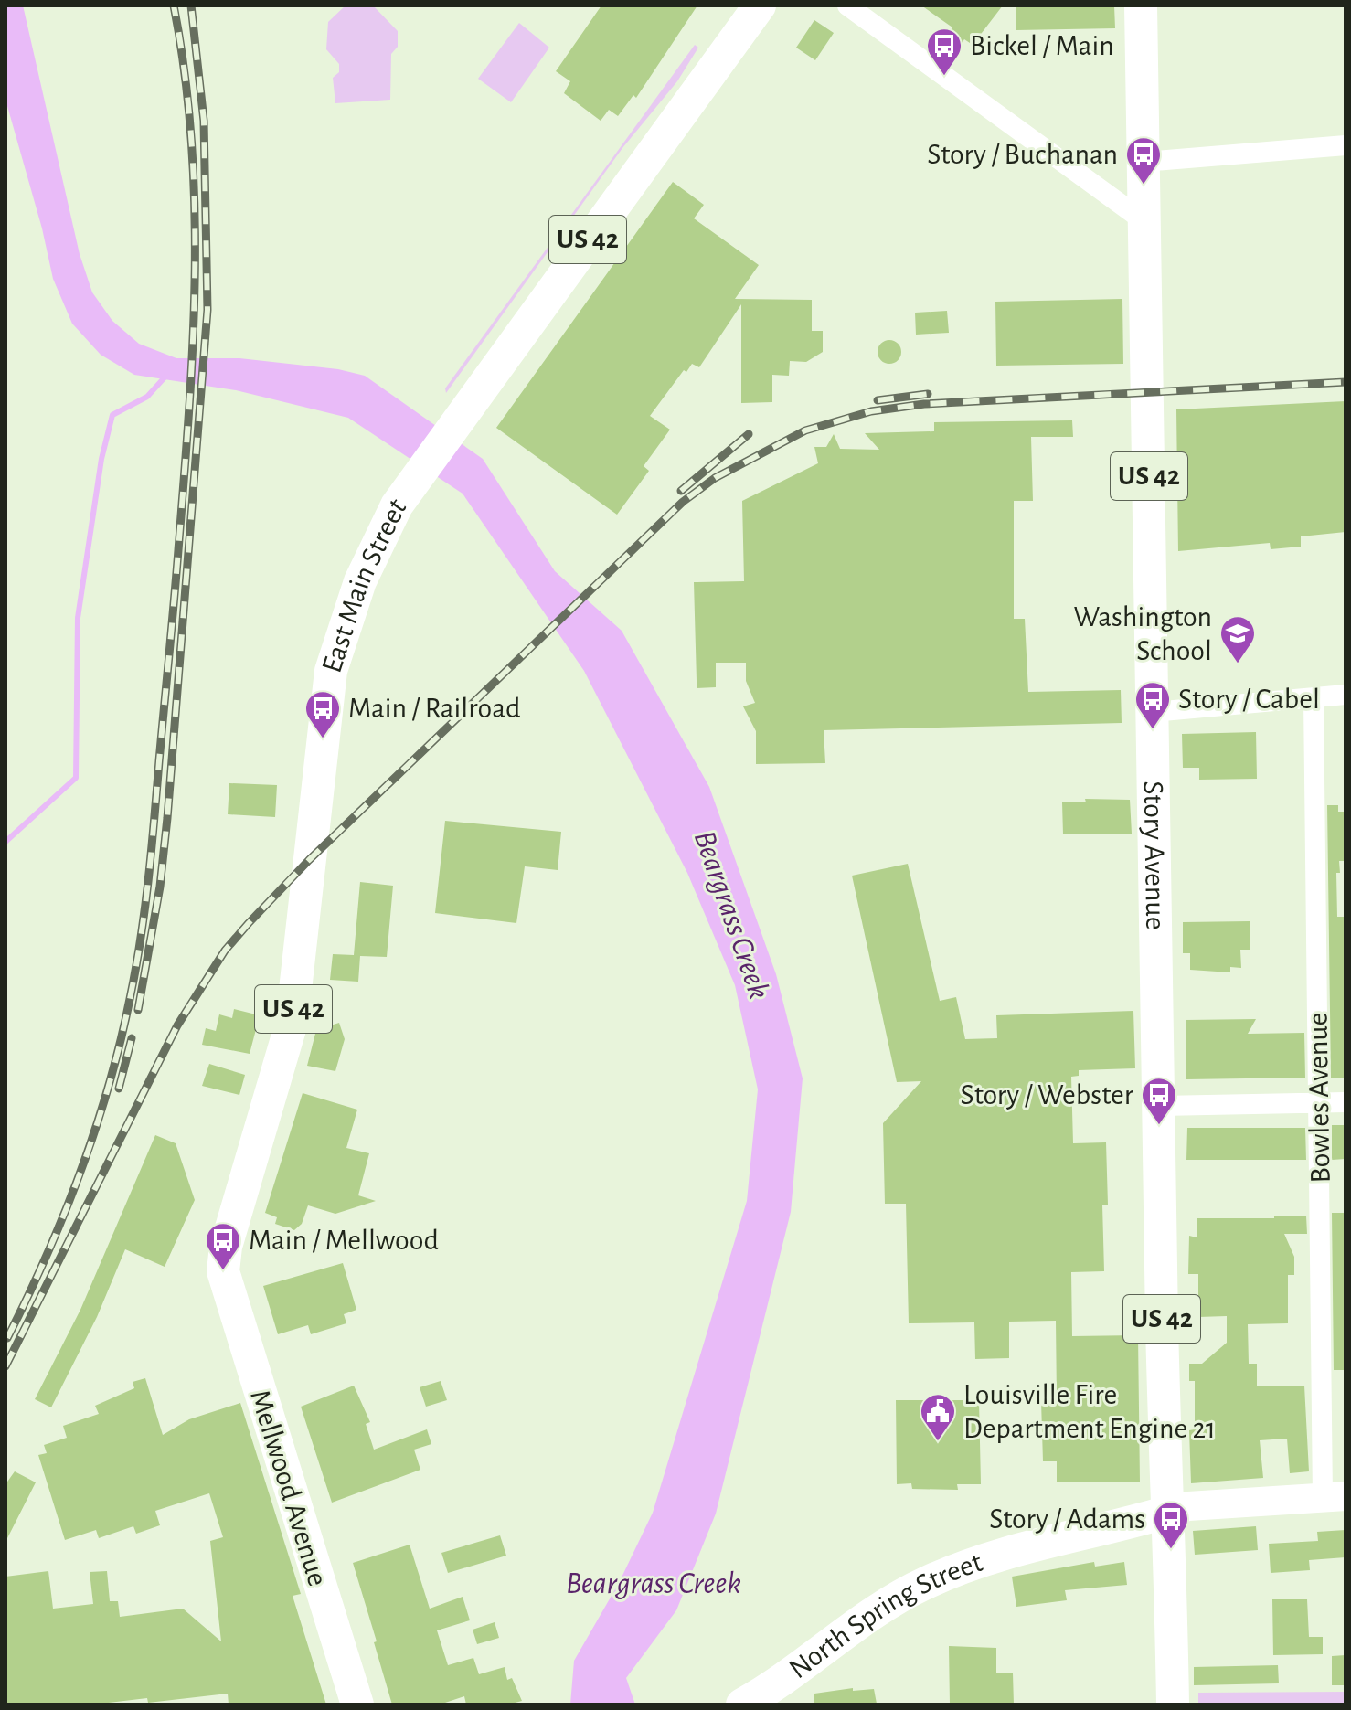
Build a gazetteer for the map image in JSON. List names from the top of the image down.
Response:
{
  "streets": {
    "main road": [
      "US 42",
      "East Main Street",
      "Story Avenue",
      "Mellwood Avenue",
      "North Spring Street"
    ],
    "street": ["Bowles Avenue"]
  },
  "crossings": [
    ["East Main Street", "Mellwood Avenue"],
    ["Story Avenue", "North Spring Street"]
  ],
  "water": ["Beargrass Creek"],
  "places": {
    "bus stop": [
      "Bickel / Main",
      "Story / Buchanan",
      "Story / Cabel",
      "Main / Railroad",
      "Story / Webster",
      "Main / Mellwood",
      "Story / Adams"
    ],
    "school or university": ["Washington School"],
    "public building": ["Louisville Fire Department Engine 21"]
  }
}
